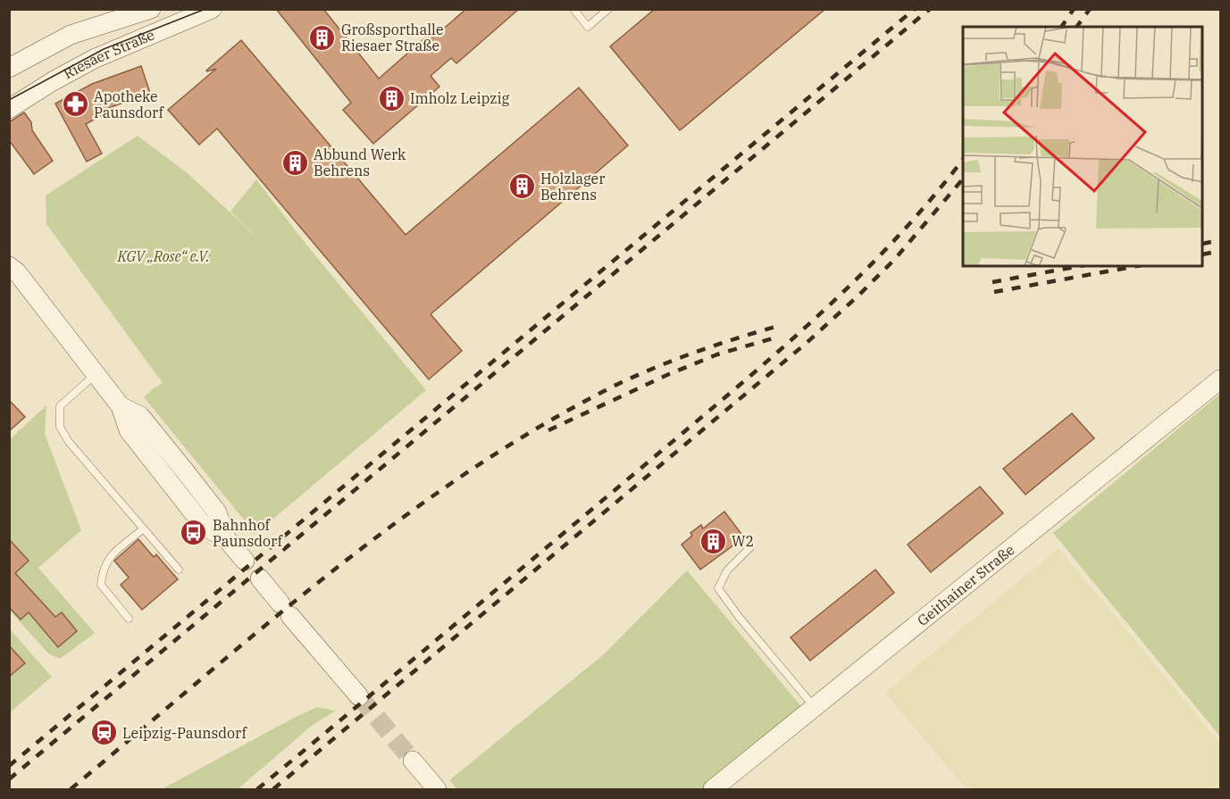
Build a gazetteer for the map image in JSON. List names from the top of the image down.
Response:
{
  "streets": {
    "main road": ["Riesaer Straße", "Geithainer Straße"]
  },
  "parks": ["KGV „Rose“ e.V."],
  "places": {
    "building": [
      "Großsporthalle Riesaer Straße",
      "Imholz Leipzig",
      "Abbund Werk Behrens",
      "Holzlager Behrens",
      "W2"
    ],
    "pharmacy": ["Apotheke Paunsdorf"],
    "bus stop": ["Bahnhof Paunsdorf"],
    "station": ["Leipzig-Paunsdorf"]
  }
}
